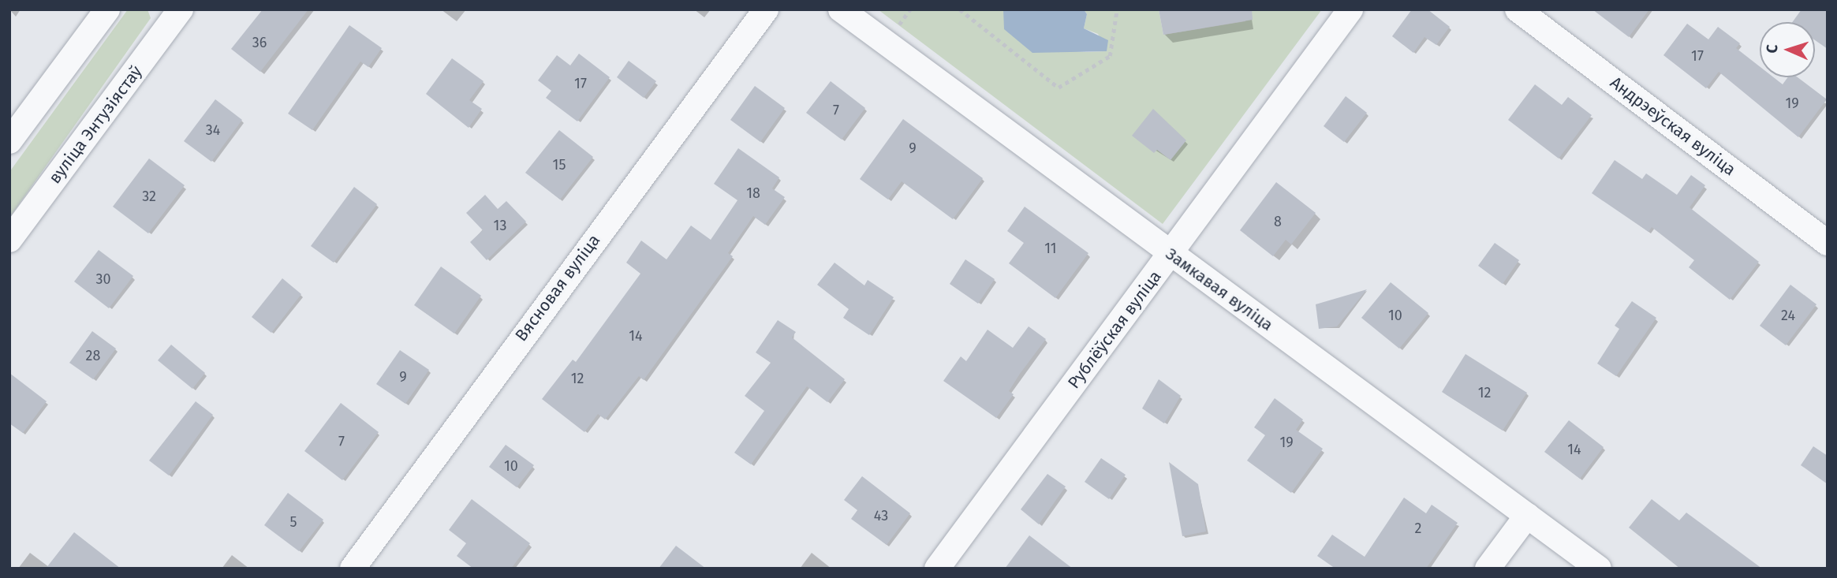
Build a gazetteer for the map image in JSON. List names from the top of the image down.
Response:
{
  "streets": {
    "street": [
      "вуліца Энтузіястаў",
      "Андрэеўская вуліца",
      "Вясновая вуліца",
      "Замкавая вуліца",
      "Рублёўская вуліца"
    ]
  },
  "crossings": [
    ["Замкавая вуліца", "Рублёўская вуліца"]
  ],
  "house_numbers": [
    "36",
    "17",
    "17",
    "19",
    "7",
    "34",
    "9",
    "15",
    "18",
    "32",
    "8",
    "13",
    "11",
    "30",
    "10",
    "24",
    "14",
    "28",
    "9",
    "12",
    "12",
    "7",
    "19",
    "14",
    "10",
    "43",
    "5",
    "2"
  ],
  "north": "left"
}
